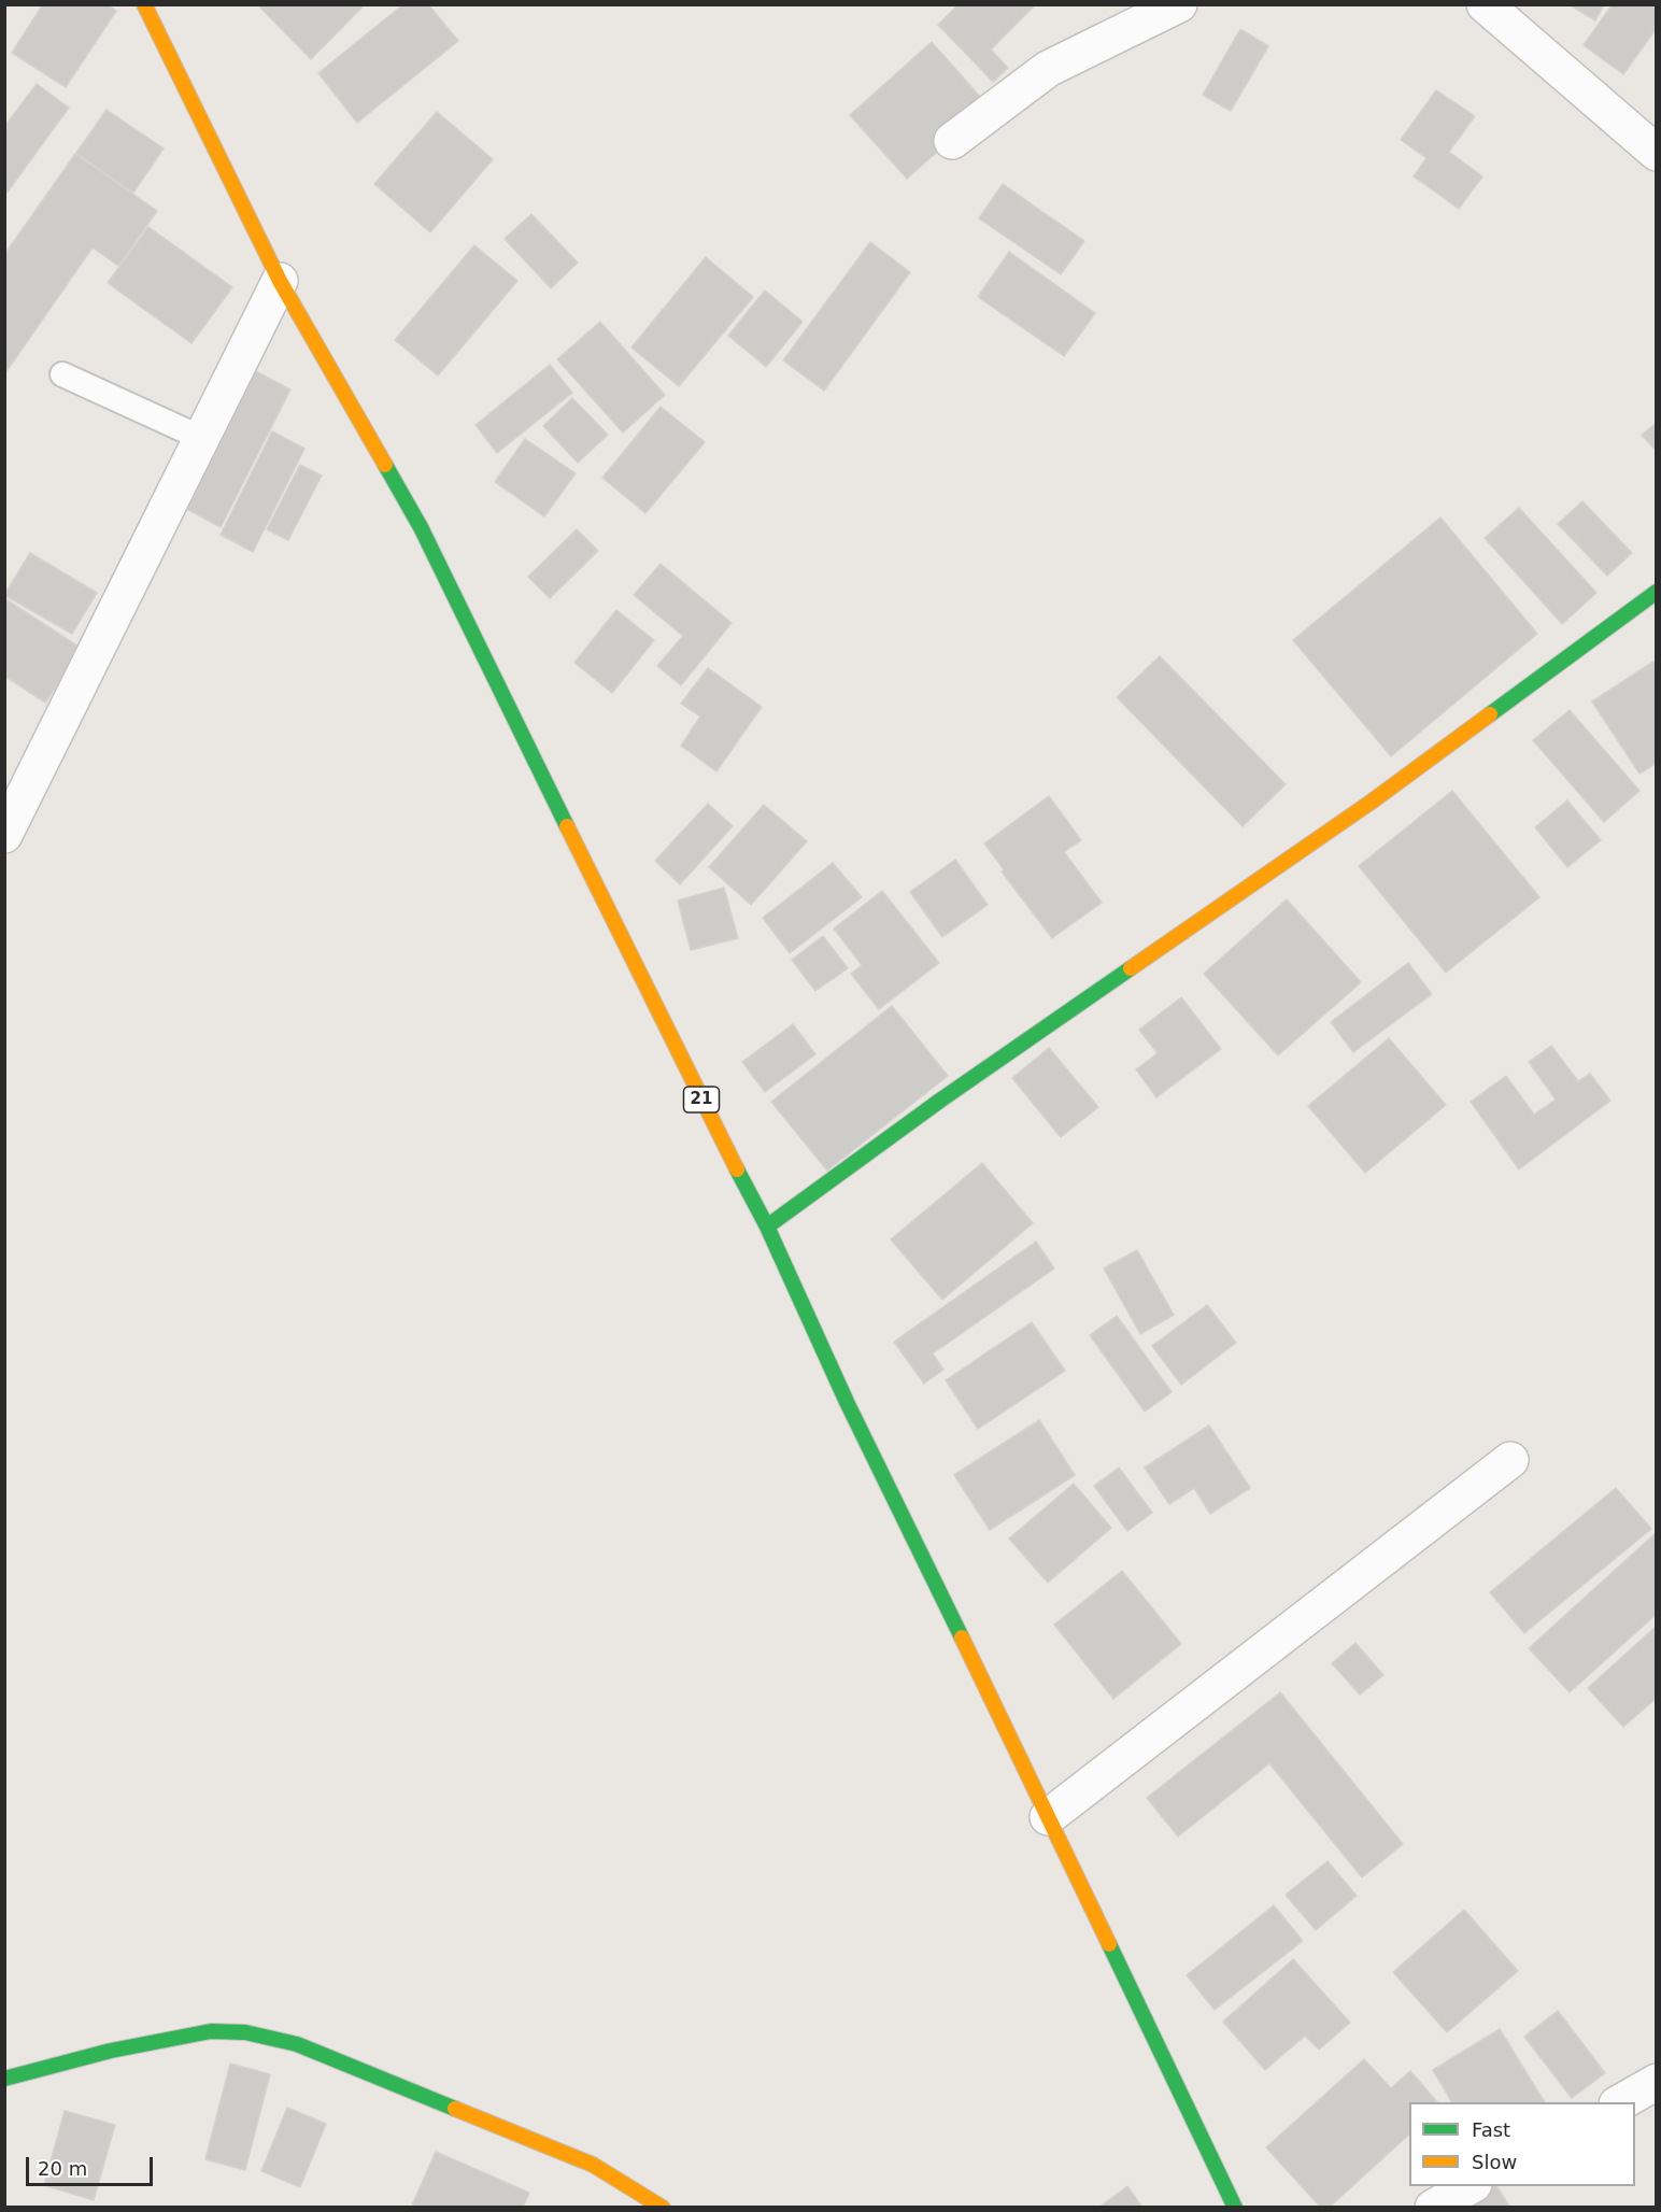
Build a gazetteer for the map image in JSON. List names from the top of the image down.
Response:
{
  "streets": {
    "main road": ["21"]
  },
  "legend": ["Fast", "Slow"],
  "scale_bar": "20 m"
}
